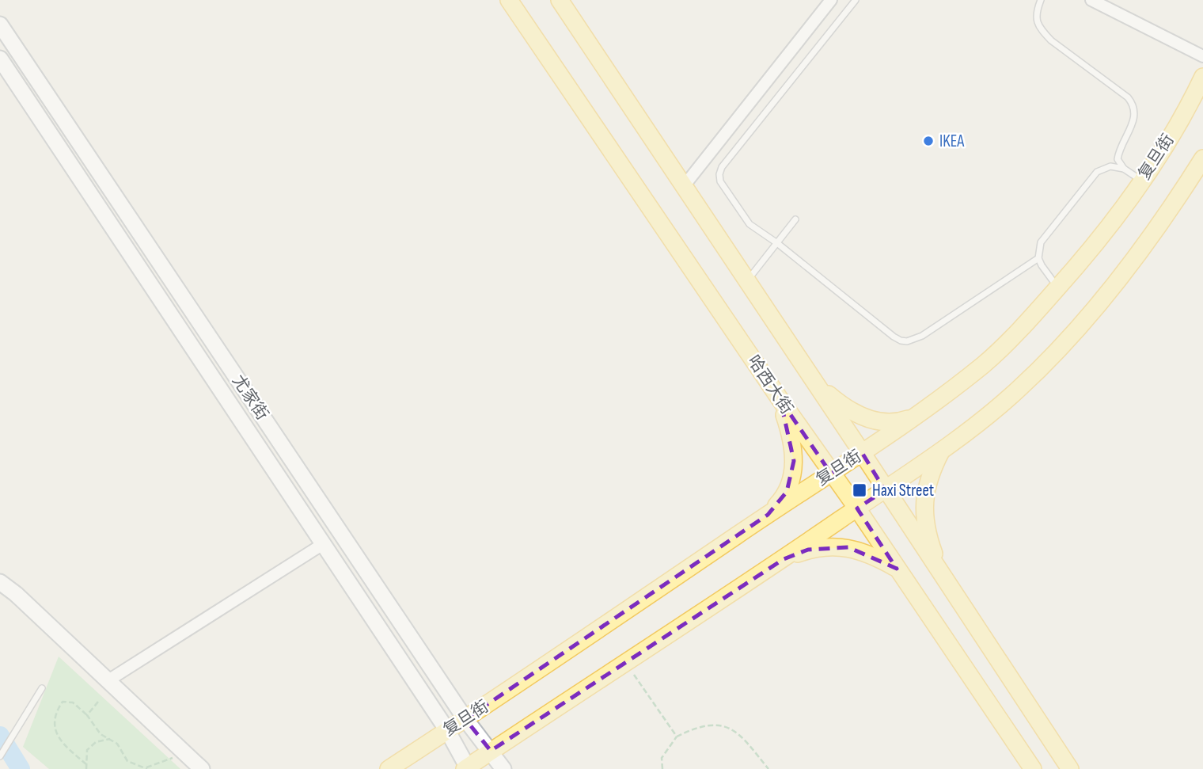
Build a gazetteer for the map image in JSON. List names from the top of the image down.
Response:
{
  "streets": {
    "main road": ["复旦街", "哈西大街", "尤家街"]
  },
  "crossings": [
    ["复旦街", "哈西大街"],
    ["复旦街", "尤家街"]
  ],
  "places": {
    "other": ["IKEA"],
    "transit": ["Haxi Street"]
  }
}
